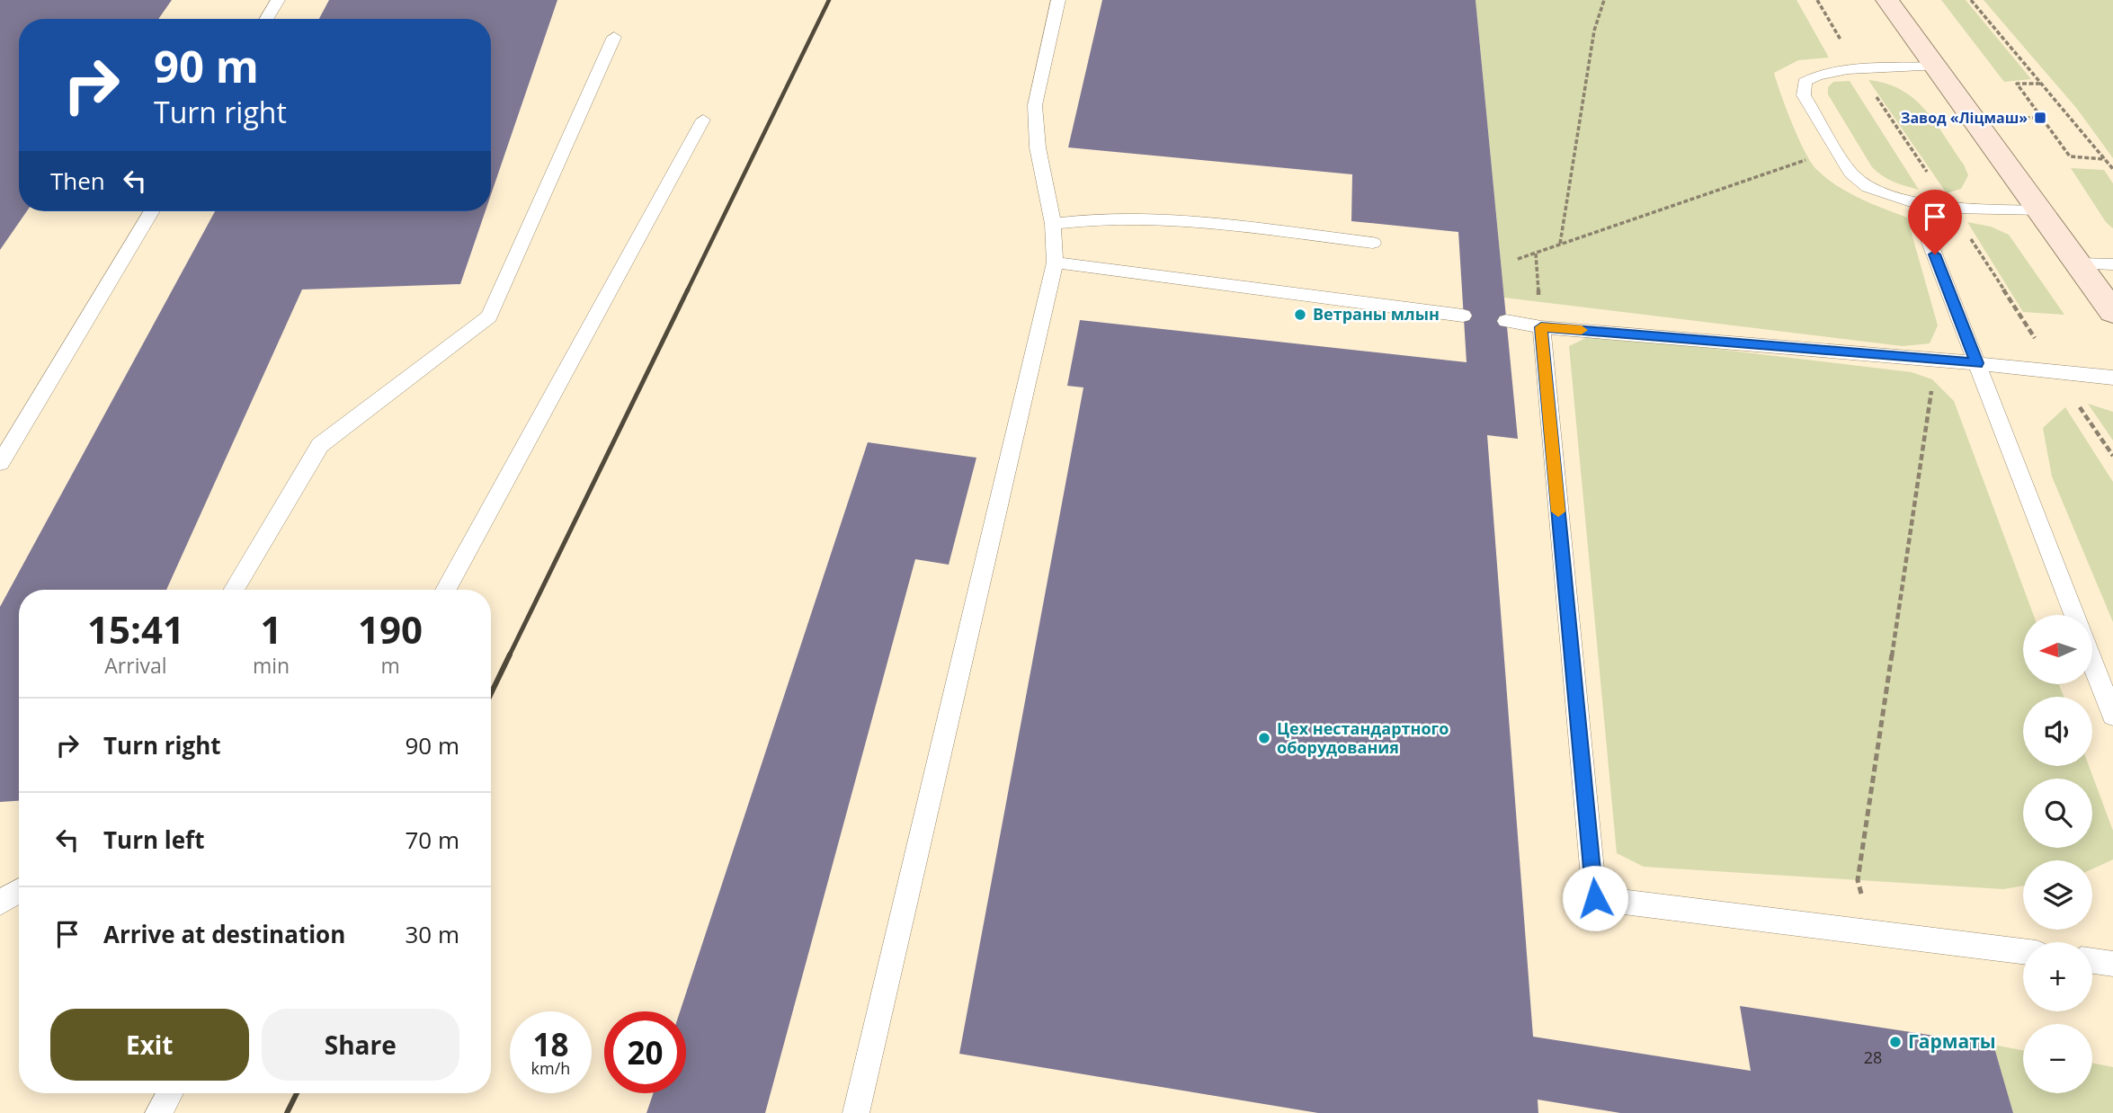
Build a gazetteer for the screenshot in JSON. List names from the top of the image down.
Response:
{
  "places": {
    "transit": ["Завод «Ліцмаш»"],
    "other": ["Ветраны млын", "Цех нестандартного оборудования", "Гарматы"]
  },
  "house_numbers": ["28"],
  "north": "left",
  "page": {
    "turn": ["90 m", "Turn right"],
    "then": "Then",
    "eta": [
      "15:41",
      "Arrival",
      "1",
      "min",
      "190",
      "m"
    ],
    "map_buttons": ["+", "−"],
    "list": [
      {
        "name": "Turn right",
        "value": "90 m"
      },
      {
        "name": "Turn left",
        "value": "70 m"
      },
      {
        "name": "Arrive at destination",
        "value": "30 m"
      }
    ],
    "buttons": ["Exit", "Share"],
    "speed": "18 km/h",
    "limit": "20"
  }
}
